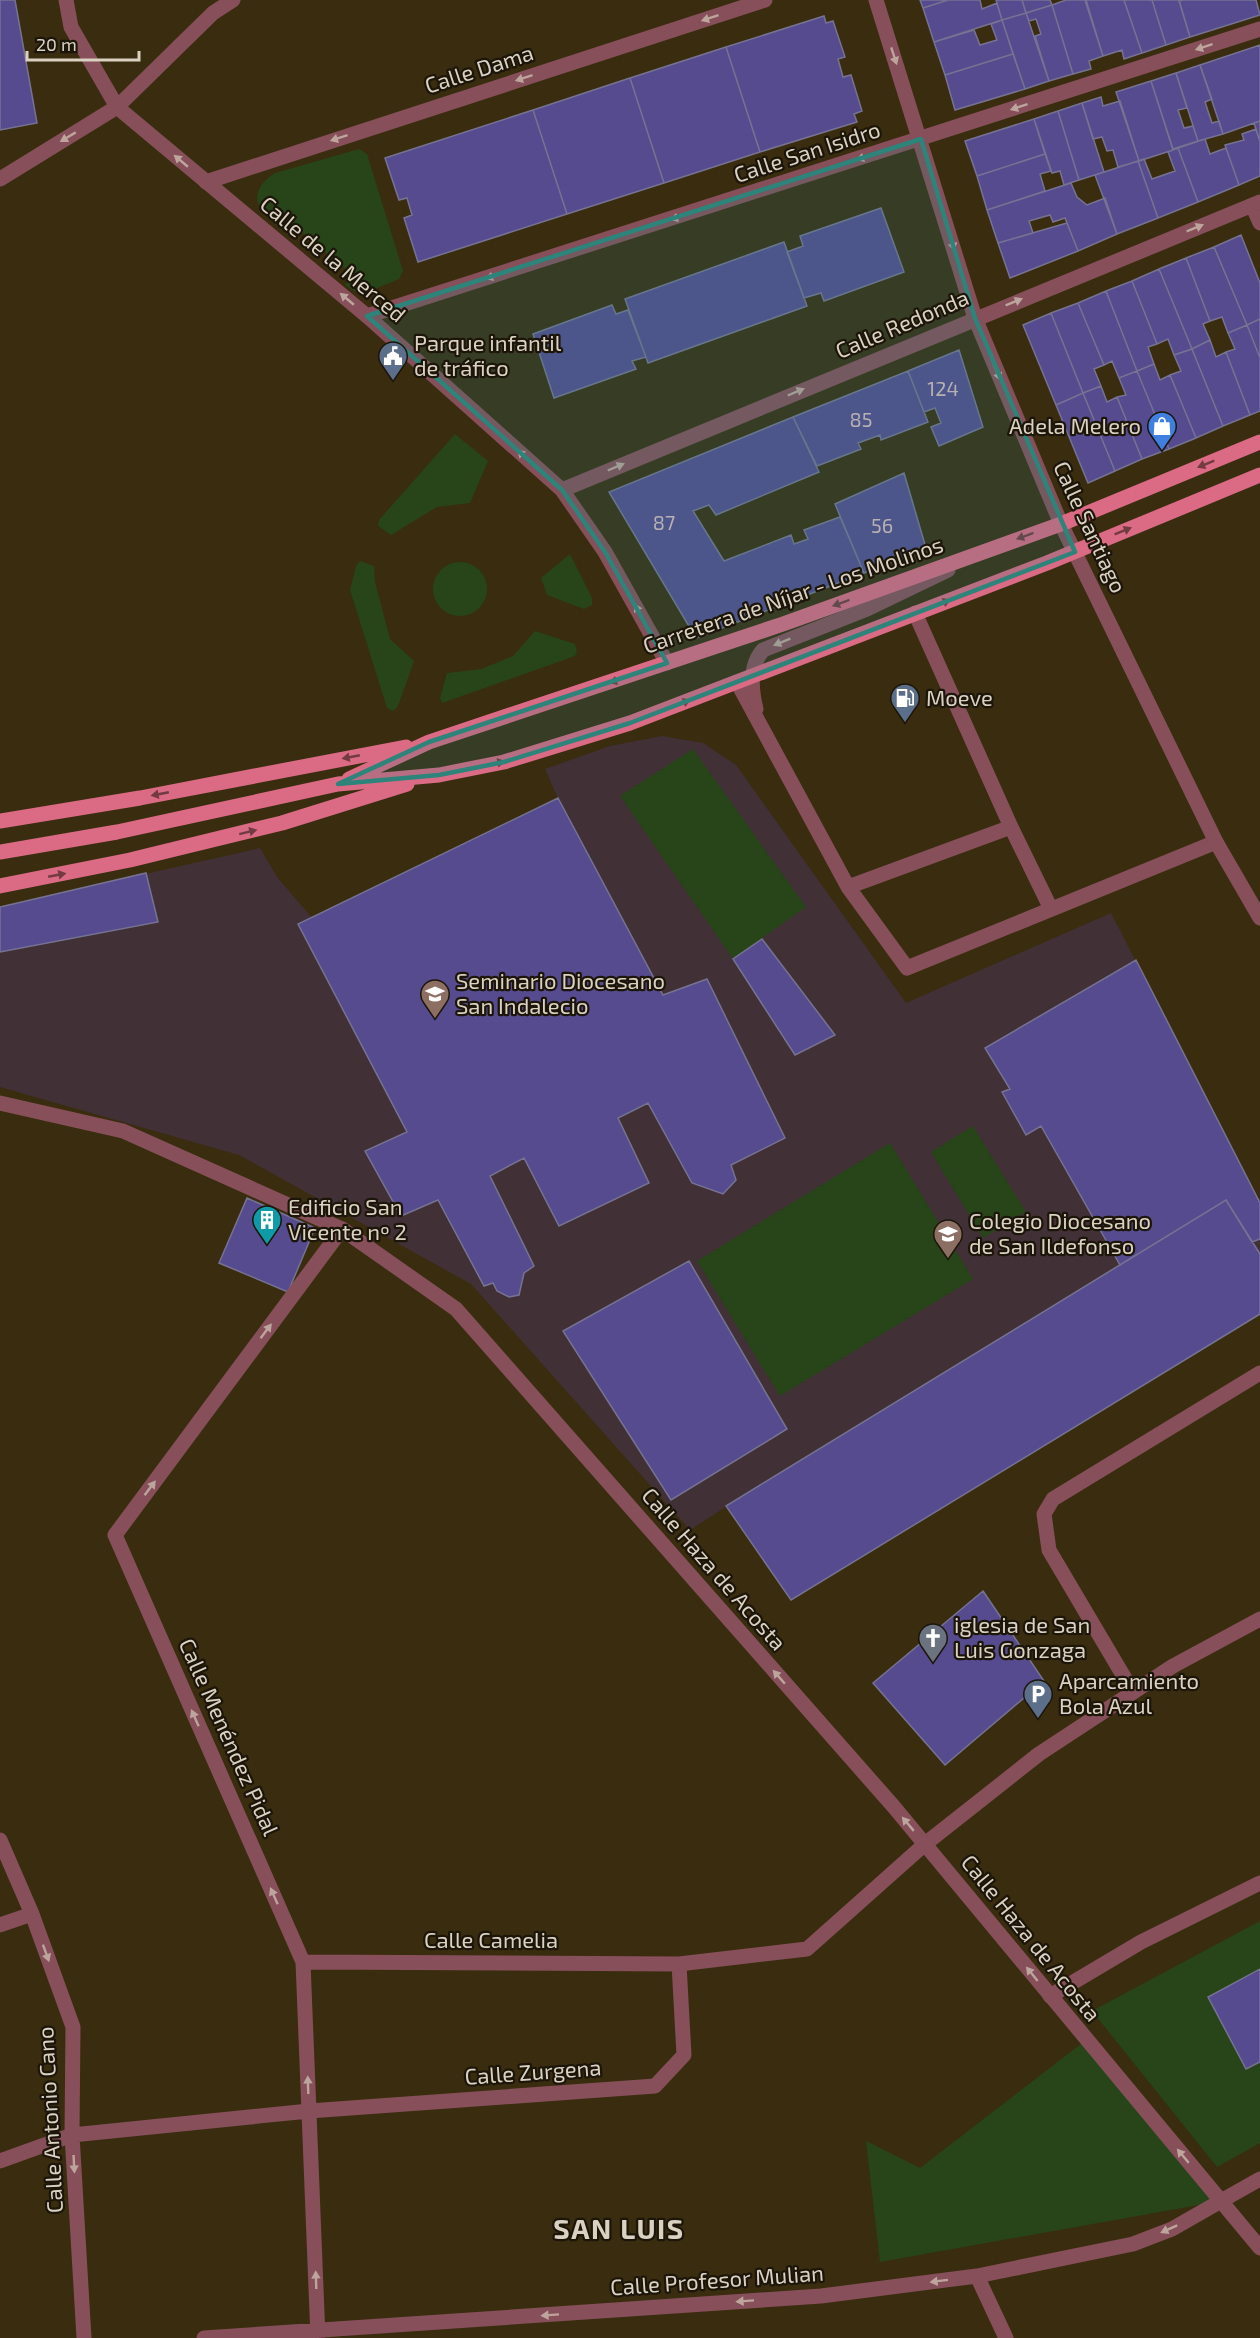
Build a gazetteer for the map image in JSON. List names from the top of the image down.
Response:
{
  "streets": {
    "main road": ["Carretera de Níjar - Los Molinos"],
    "street": [
      "Calle Dama",
      "Calle San Isidro",
      "Calle de la Merced",
      "Calle Redonda",
      "Calle Santiago",
      "Calle Haza de Acosta",
      "Calle Menéndez Pidal",
      "Calle Camelia",
      "Calle Zurgena",
      "Calle Antonio Cano",
      "Calle Profesor Mulian"
    ]
  },
  "crossings": [
    ["Calle Dama", "Calle de la Merced"],
    ["Calle San Isidro", "Calle de la Merced"],
    ["Calle San Isidro", "Calle Santiago"],
    ["Calle de la Merced", "Calle Redonda"],
    ["Calle de la Merced", "Carretera de Níjar - Los Molinos"],
    ["Calle Redonda", "Calle Santiago"],
    ["Calle Santiago", "Carretera de Níjar - Los Molinos"],
    ["Calle Haza de Acosta", "Calle Menéndez Pidal"],
    ["Calle Haza de Acosta", "Calle Profesor Mulian"],
    ["Calle Menéndez Pidal", "Calle Camelia"],
    ["Calle Menéndez Pidal", "Calle Zurgena"],
    ["Calle Menéndez Pidal", "Calle Profesor Mulian"],
    ["Calle Camelia", "Calle Zurgena"],
    ["Calle Zurgena", "Calle Antonio Cano"]
  ],
  "one_way": [
    "Calle Dama",
    "Calle San Isidro",
    "Calle de la Merced",
    "Calle Redonda",
    "Calle Santiago",
    "Calle Haza de Acosta",
    "Calle Menéndez Pidal",
    "Calle Antonio Cano",
    "Calle Profesor Mulian"
  ],
  "districts": ["SAN LUIS"],
  "places": {
    "public building": ["Parque infantil de tráfico"],
    "shop": ["Adela Melero"],
    "fuel station": ["Moeve"],
    "school or university": ["Seminario Diocesano San Indalecio", "Colegio Diocesano de San Ildefonso"],
    "building": ["Edificio San Vicente nº 2"],
    "church": ["iglesia de San Luis Gonzaga"],
    "parking": ["Aparcamiento Bola Azul"]
  },
  "house_numbers": [
    "124",
    "85",
    "87",
    "56"
  ],
  "scale_bar": "20 m"
}
